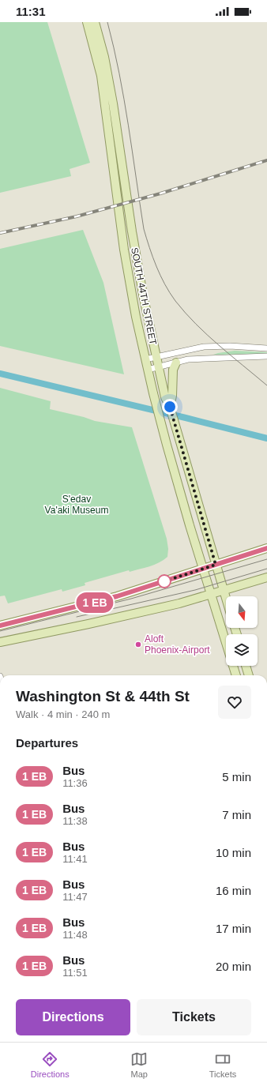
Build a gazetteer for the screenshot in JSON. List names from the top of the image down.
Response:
{
  "streets": {
    "main road": ["SOUTH 44TH STREET"]
  },
  "parks": ["S'edav Va'aki Museum"],
  "places": ["Aloft Phoenix-Airport"],
  "north": "bottom",
  "page": {
    "status": "11:31",
    "on_map": "1 EB",
    "heading": [
      ["Washington St & 44th St", "Walk · 4 min · 240 m"],
      "Departures"
    ],
    "list": [
      {
        "mark": "1 EB",
        "name": "Bus",
        "note": "11:36",
        "value": "5 min"
      },
      {
        "mark": "1 EB",
        "name": "Bus",
        "note": "11:38",
        "value": "7 min"
      },
      {
        "mark": "1 EB",
        "name": "Bus",
        "note": "11:41",
        "value": "10 min"
      },
      {
        "mark": "1 EB",
        "name": "Bus",
        "note": "11:47",
        "value": "16 min"
      },
      {
        "mark": "1 EB",
        "name": "Bus",
        "note": "11:48",
        "value": "17 min"
      },
      {
        "mark": "1 EB",
        "name": "Bus",
        "note": "11:51",
        "value": "20 min"
      }
    ],
    "buttons": ["Directions", "Tickets"],
    "tabs": ["Directions", "Map", "Tickets"]
  }
}
